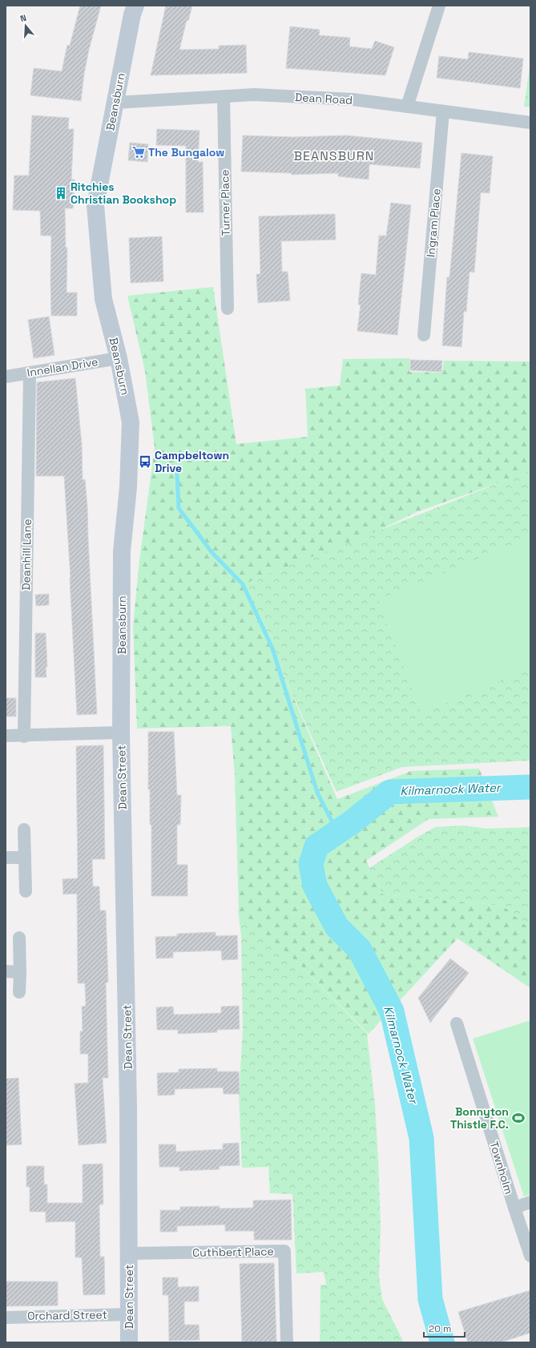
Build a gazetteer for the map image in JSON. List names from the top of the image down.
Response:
{
  "streets": {
    "main road": ["Beansburn", "Dean Street"],
    "street": [
      "Dean Road",
      "Turner Place",
      "Ingram Place",
      "Innellan Drive",
      "Deanhill Lane",
      "Townholm",
      "Cuthbert Place",
      "Orchard Street"
    ]
  },
  "crossings": [
    ["Dean Road", "Beansburn"],
    ["Dean Road", "Turner Place"],
    ["Dean Road", "Ingram Place"],
    ["Beansburn", "Innellan Drive"],
    ["Beansburn", "Dean Street"],
    ["Innellan Drive", "Deanhill Lane"],
    ["Dean Street", "Cuthbert Place"],
    ["Dean Street", "Orchard Street"]
  ],
  "districts": ["BEANSBURN"],
  "water": ["Kilmarnock Water"],
  "places": {
    "supermarket": ["The Bungalow"],
    "building": ["Ritchies Christian Bookshop"],
    "bus stop": ["Campbeltown Drive"],
    "sports": ["Bonnyton Thistle F.C."]
  },
  "scale_bar": "20 m",
  "north": "top"
}
